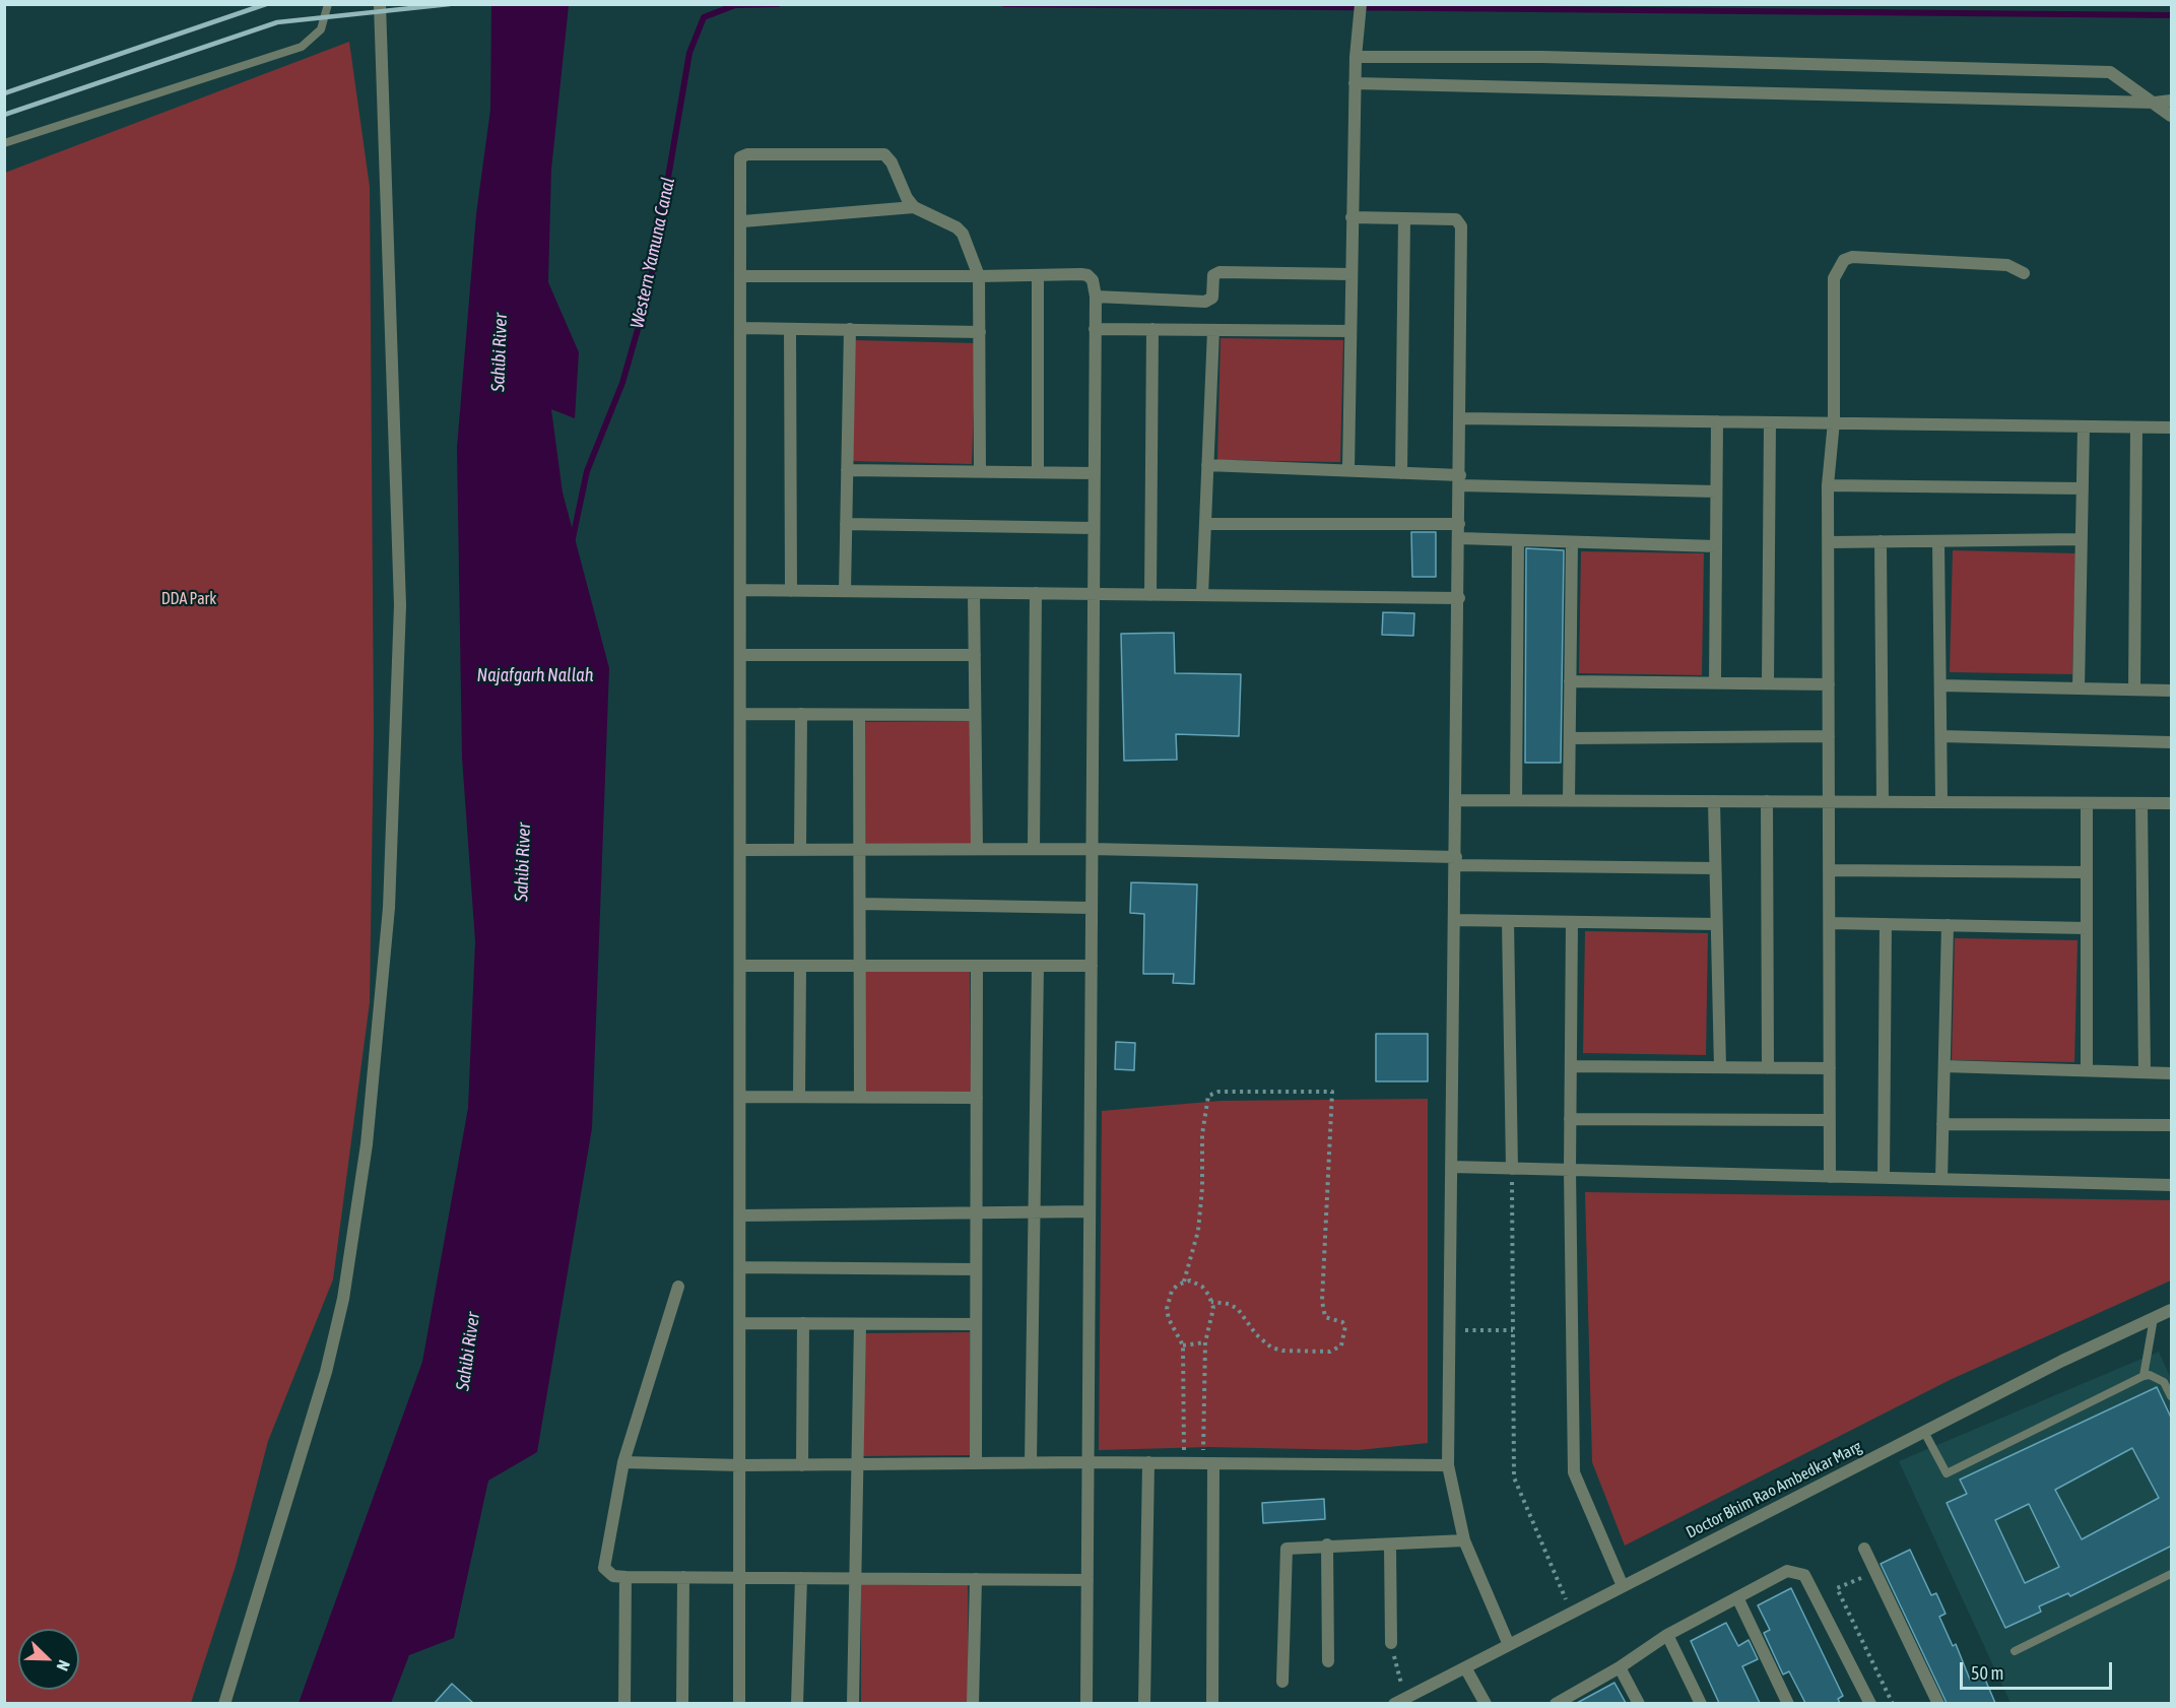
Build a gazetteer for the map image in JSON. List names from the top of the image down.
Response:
{
  "streets": {
    "street": ["Doctor Bhim Rao Ambedkar Marg"]
  },
  "water": ["Western Yamuna Canal", "Sahibi River", "Najafgarh Nallah"],
  "parks": ["DDA Park"],
  "scale_bar": "50 m",
  "north": "bottom right"
}
